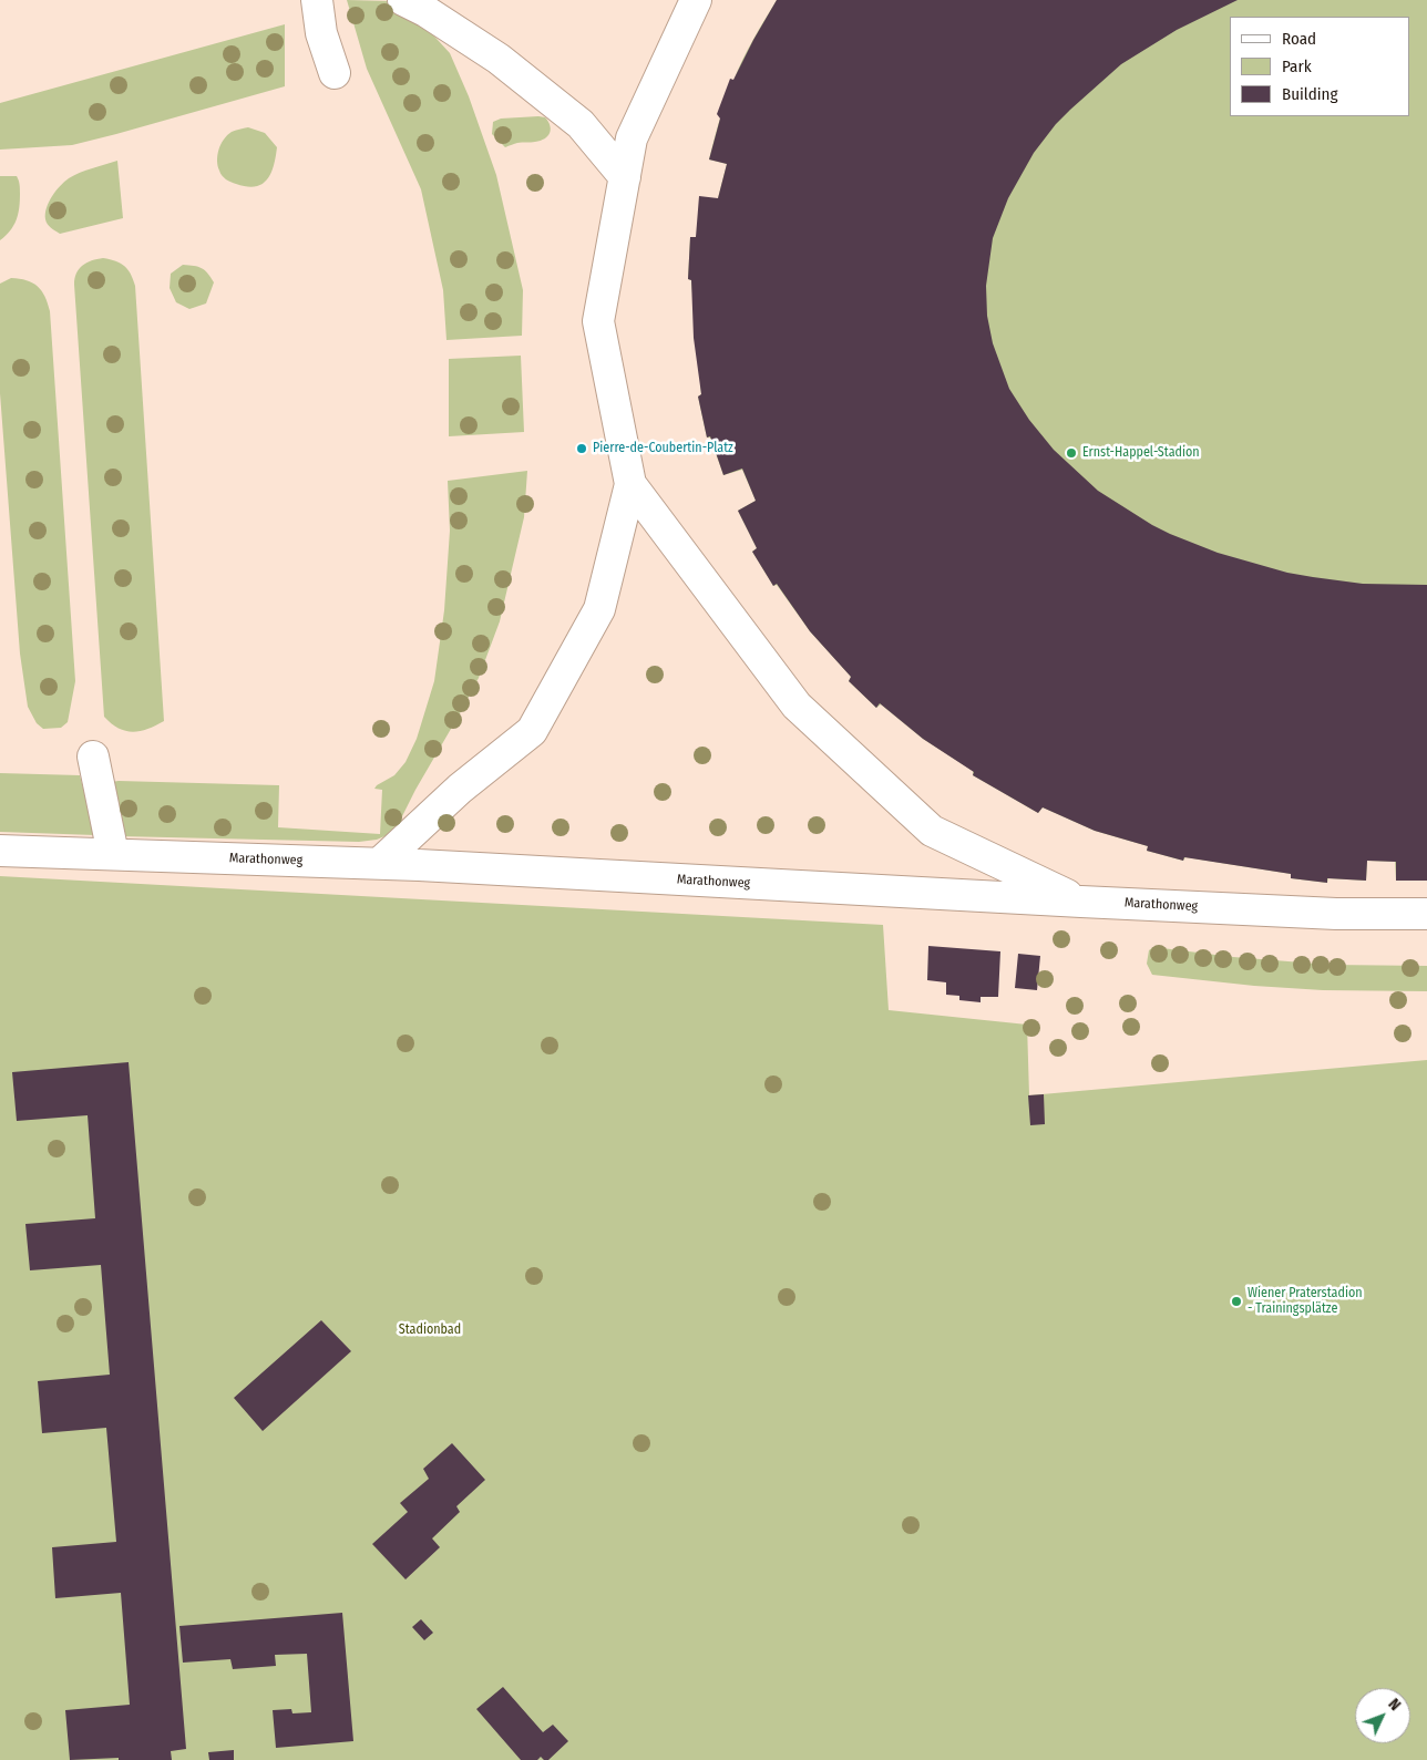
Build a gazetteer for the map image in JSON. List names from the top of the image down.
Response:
{
  "streets": {
    "street": ["Marathonweg"]
  },
  "parks": ["Stadionbad"],
  "places": ["Pierre-de-Coubertin-Platz", "Ernst-Happel-Stadion", "Wiener Praterstadion - Trainingsplätze"],
  "legend": ["Road", "Park", "Building"],
  "north": "top right"
}
